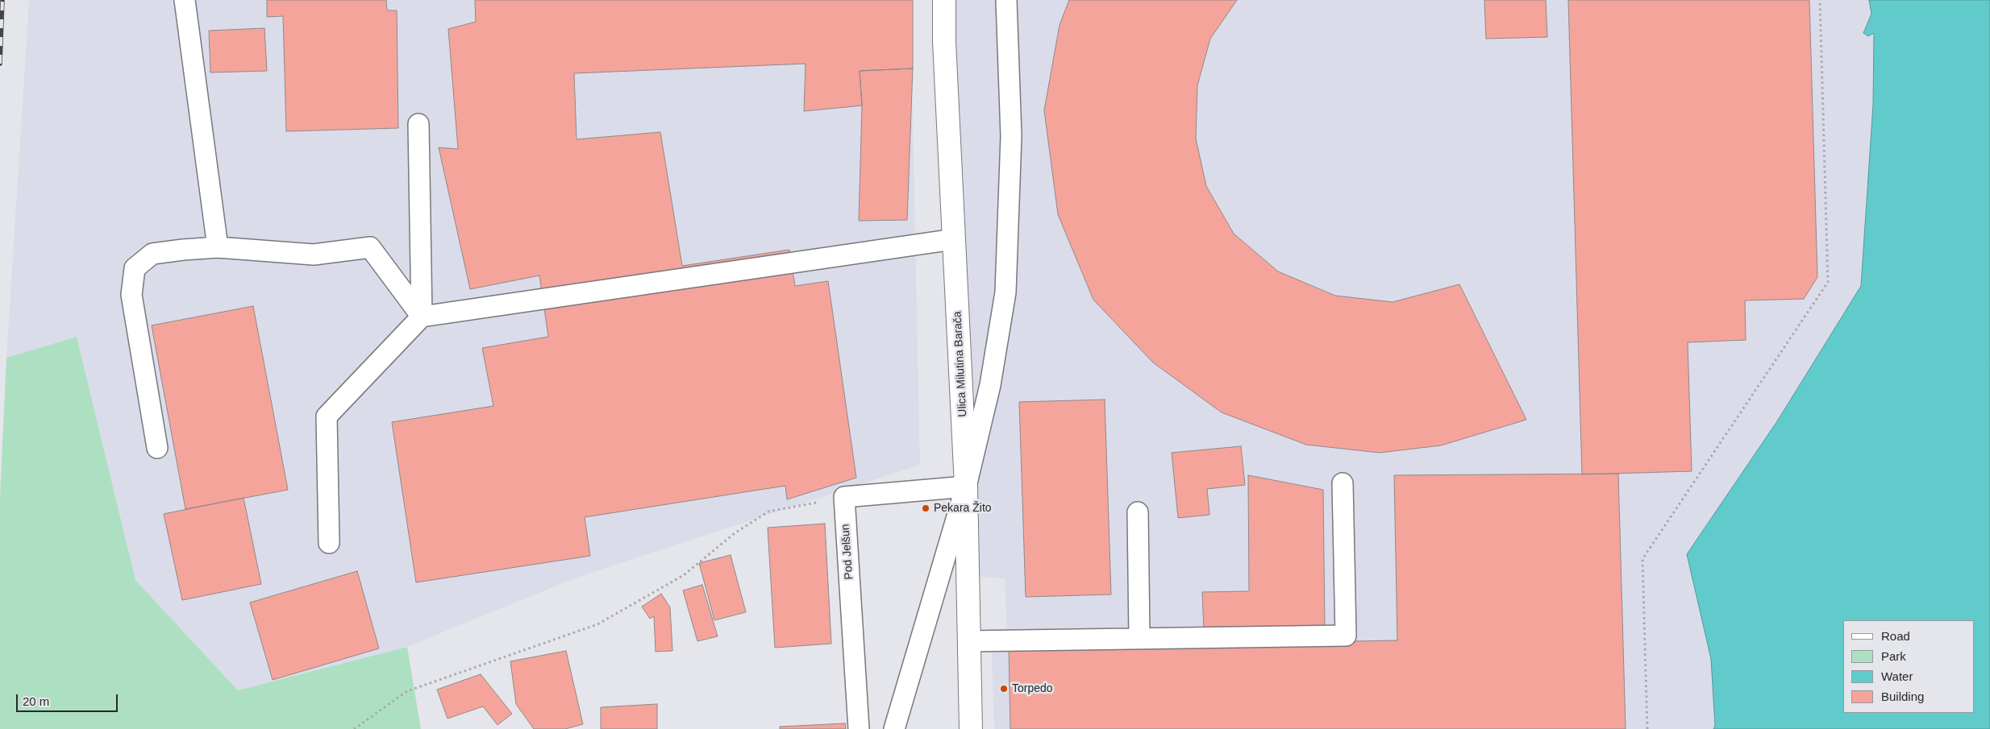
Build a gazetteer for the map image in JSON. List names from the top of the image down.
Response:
{
  "streets": {
    "street": ["Ulica Milutina Barača"],
    "lane": ["Pod Jelšun"]
  },
  "places": ["Pekara Žito", "Torpedo"],
  "legend": [
    "Road",
    "Park",
    "Water",
    "Building"
  ],
  "scale_bar": "20 m"
}
